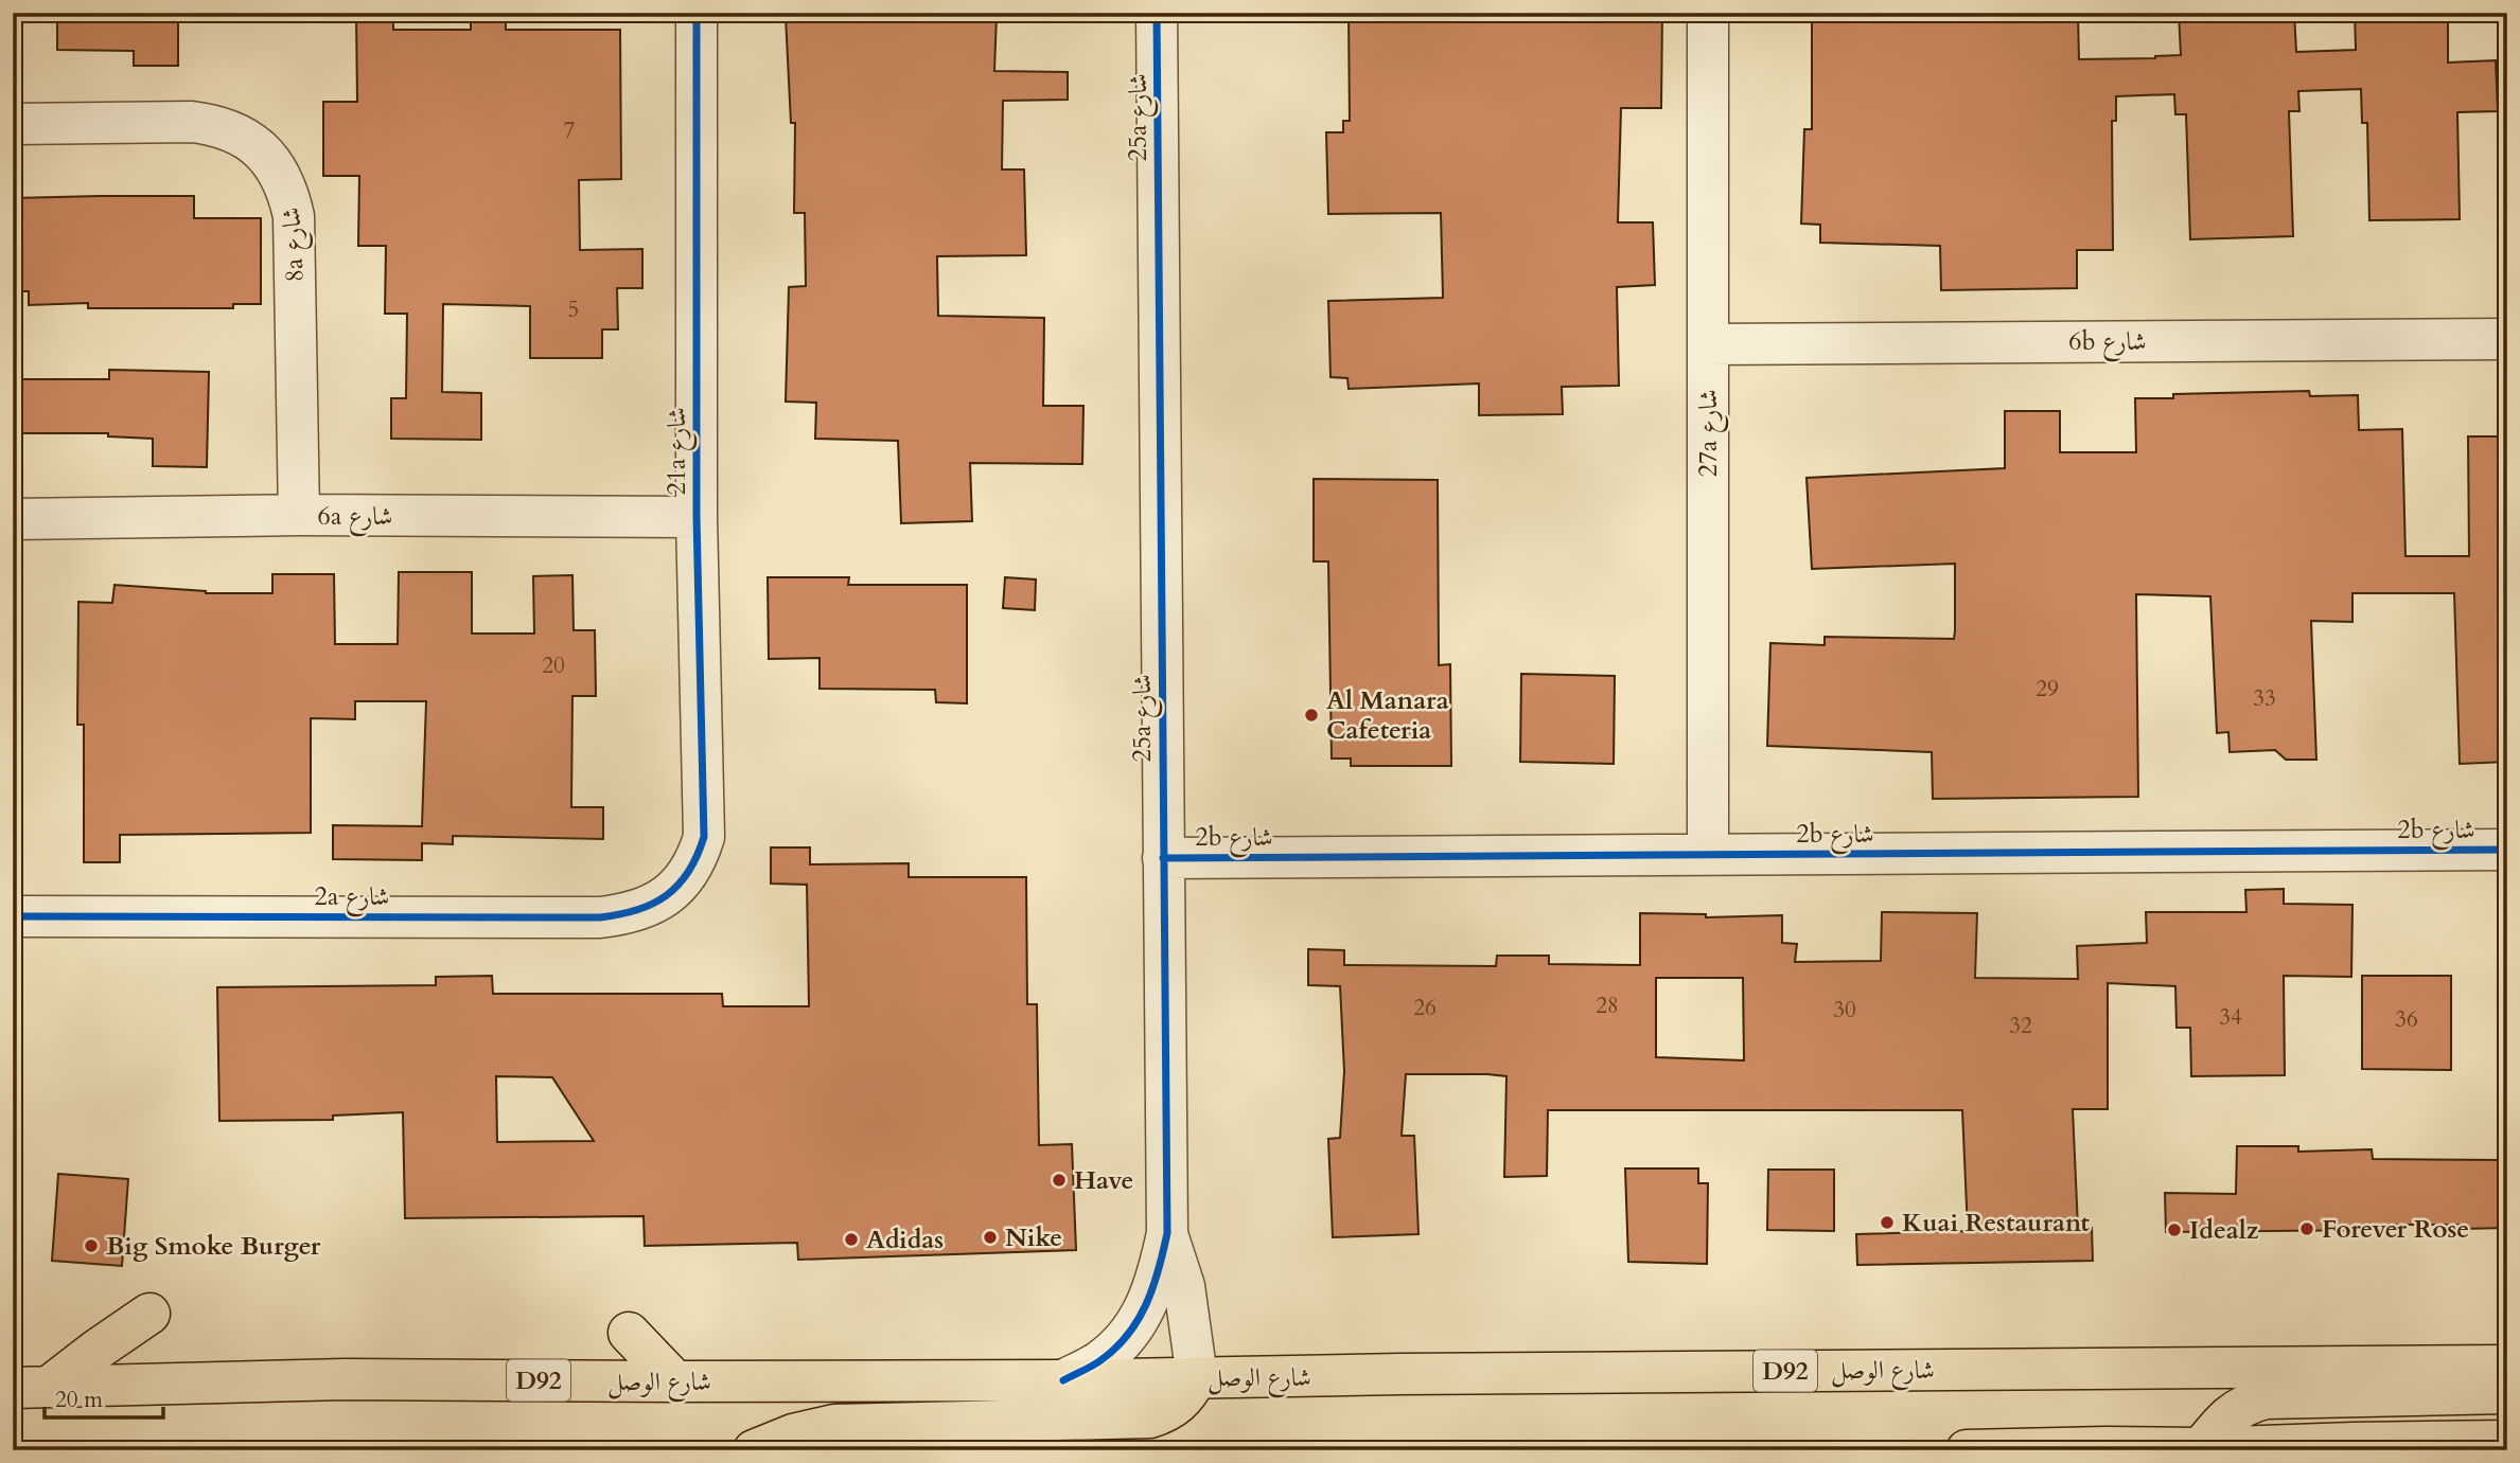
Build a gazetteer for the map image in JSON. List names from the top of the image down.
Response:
{
  "streets": {
    "main road": ["شارع الوصل", "D92"],
    "street": [
      "25a شارع",
      "8a شارع",
      "6b شارع",
      "27a شارع",
      "21a شارع",
      "6a شارع",
      "2b شارع",
      "2a شارع"
    ]
  },
  "crossings": [
    ["25a شارع", "2b شارع"],
    ["25a شارع", "شارع الوصل"],
    ["8a شارع", "6a شارع"],
    ["6b شارع", "27a شارع"],
    ["27a شارع", "2b شارع"],
    ["21a شارع", "6a شارع"],
    ["21a شارع", "2a شارع"]
  ],
  "places": [
    "Al Manara Cafeteria",
    "Have",
    "Kuai Restaurant",
    "Forever Rose",
    "Idealz",
    "Nike",
    "Adidas",
    "Big Smoke Burger"
  ],
  "house_numbers": [
    "7",
    "5",
    "20",
    "29",
    "33",
    "28",
    "26",
    "30",
    "34",
    "36",
    "32"
  ],
  "scale_bar": "20 m"
}
